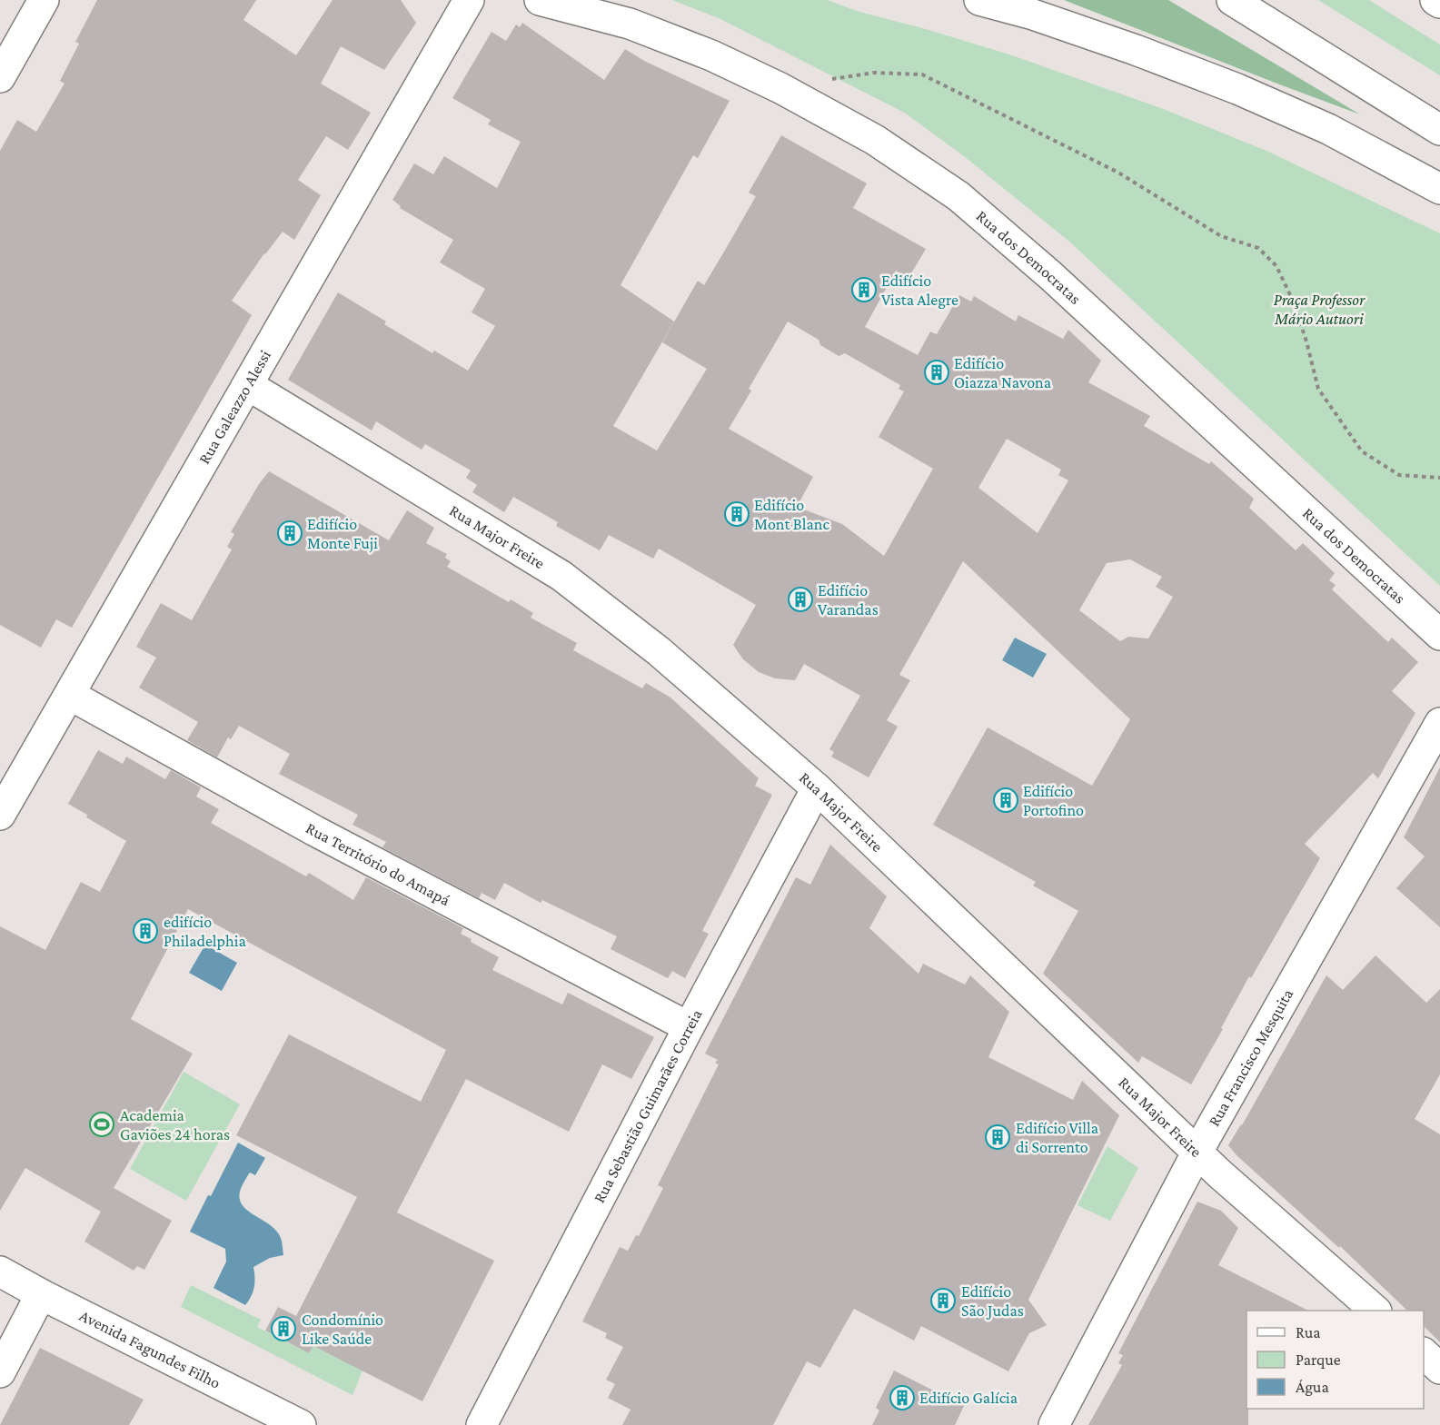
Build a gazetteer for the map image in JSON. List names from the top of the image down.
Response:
{
  "streets": {
    "main road": [
      "Rua dos Democratas",
      "Rua Galeazzo Alessi",
      "Rua Major Freire",
      "Rua Território do Amapá",
      "Rua Francisco Mesquita",
      "Rua Sebastião Guimarães Correia",
      "Avenida Fagundes Filho"
    ]
  },
  "crossings": [
    ["Rua Galeazzo Alessi", "Rua Major Freire"],
    ["Rua Galeazzo Alessi", "Rua Território do Amapá"],
    ["Rua Major Freire", "Rua Francisco Mesquita"],
    ["Rua Major Freire", "Rua Sebastião Guimarães Correia"],
    ["Rua Território do Amapá", "Rua Sebastião Guimarães Correia"]
  ],
  "parks": ["Praça Professor Mário Autuori"],
  "places": {
    "building": [
      "Edifício Vista Alegre",
      "Edifício Oiazza Navona",
      "Edifício Mont Blanc",
      "Edifício Monte Fuji",
      "Edifício Varandas",
      "Edifício Portofino",
      "edifício Philadelphia",
      "Edifício Villa di Sorrento",
      "Edifício São Judas",
      "Condomínio Like Saúde",
      "Edifício Galícia"
    ],
    "sports": ["Academia Gaviões 24 horas"]
  },
  "legend": ["Rua", "Parque", "Água"]
}
